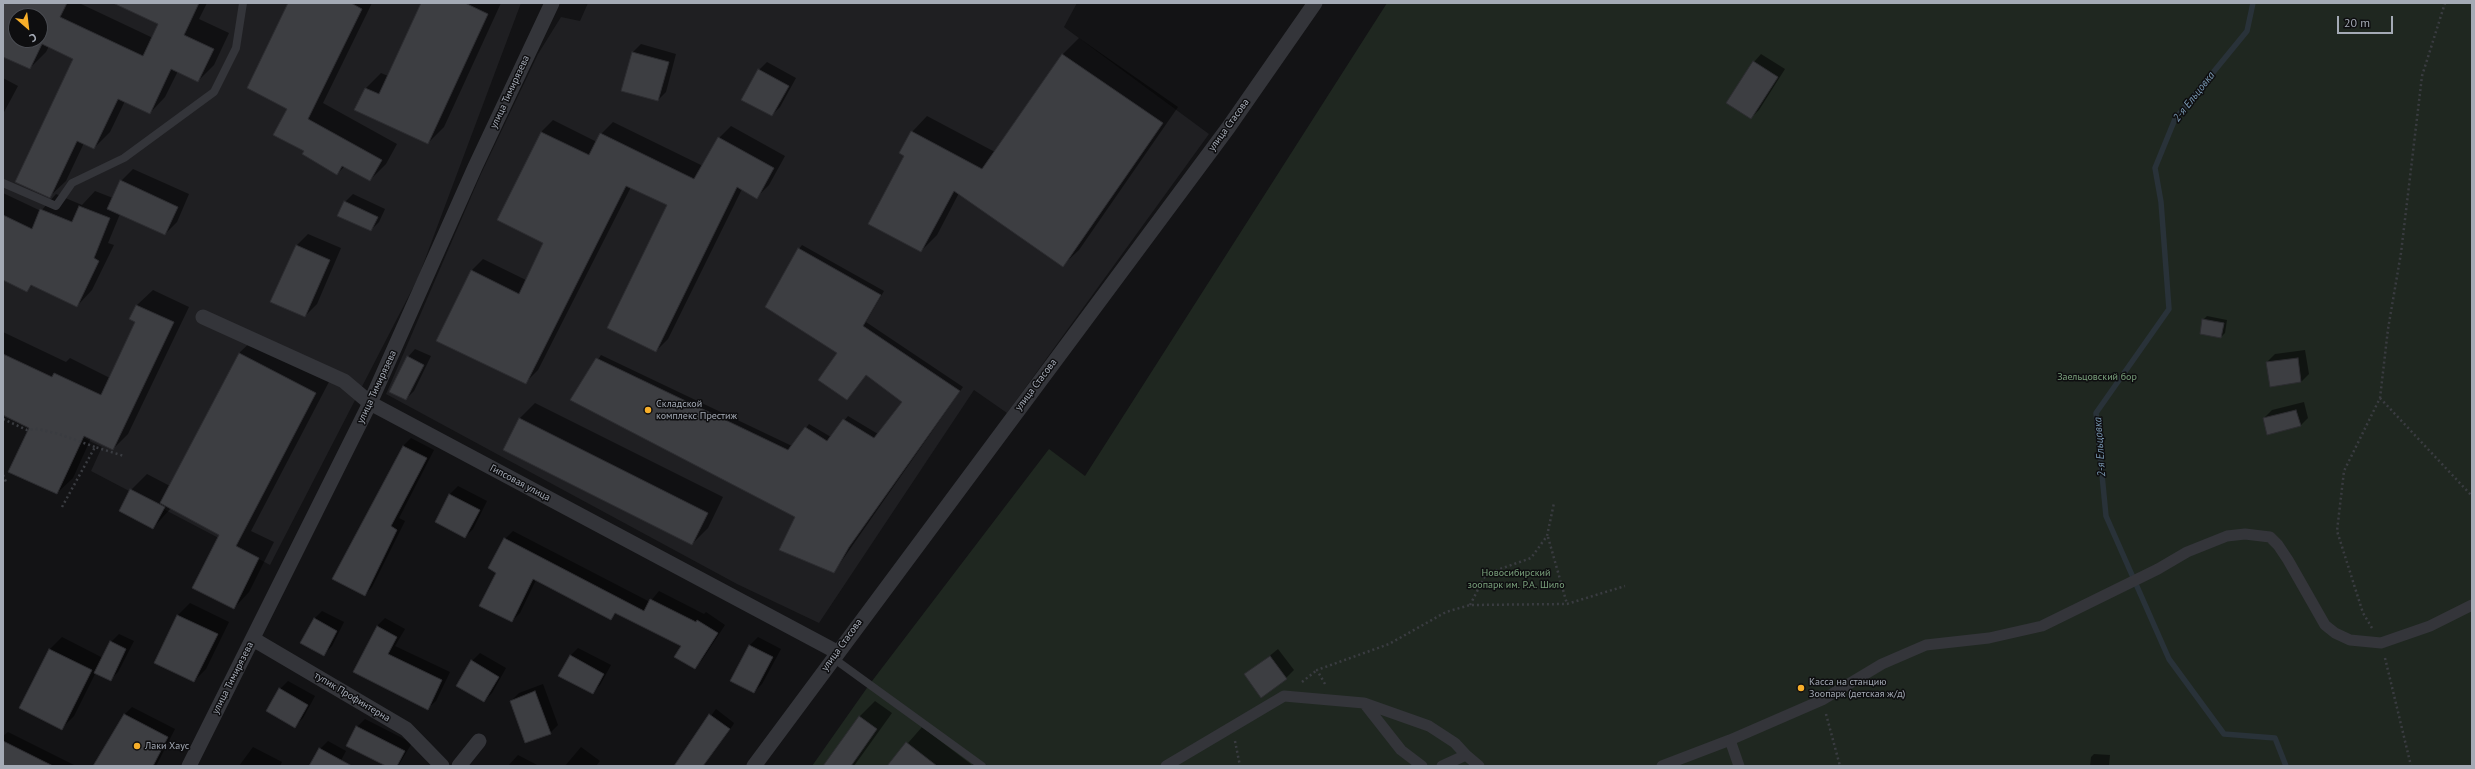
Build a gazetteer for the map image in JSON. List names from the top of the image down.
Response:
{
  "streets": {
    "street": [
      "улица Тимирязева",
      "улица Стасова",
      "Гипсовая улица",
      "тупик Профинтерна"
    ]
  },
  "crossings": [
    ["улица Тимирязева", "Гипсовая улица"],
    ["улица Тимирязева", "тупик Профинтерна"],
    ["улица Стасова", "Гипсовая улица"]
  ],
  "water": ["2-я Ельцовка"],
  "parks": ["Заельцовский бор", "Новосибирский зоопарк им. Р.А. Шило"],
  "places": ["Складской комплекс Престиж", "Касса на станцию Зоопарк (детская ж/д)", "Лаки Хаус"],
  "scale_bar": "20 m",
  "north": "bottom right"
}
